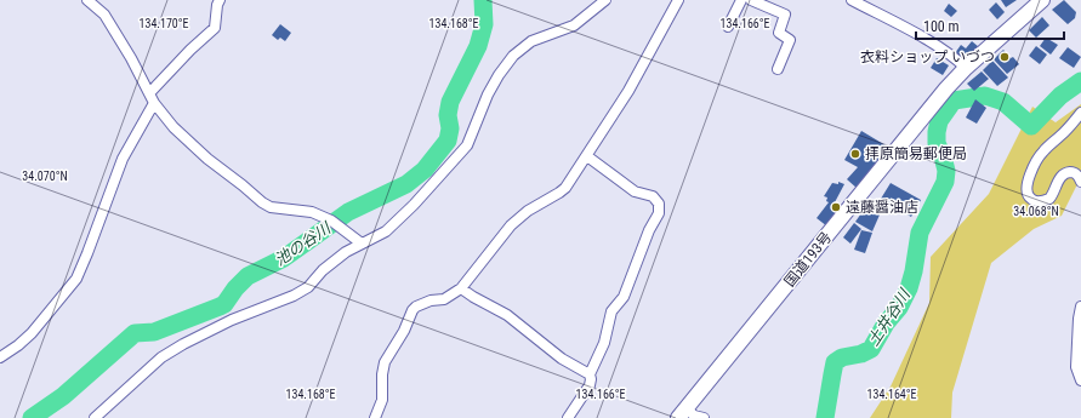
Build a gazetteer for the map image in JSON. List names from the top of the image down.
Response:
{
  "streets": {
    "highway": ["国道193号"]
  },
  "water": ["池の谷川", "土井谷川"],
  "places": ["衣料ショップ いづつ", "拝原簡易郵便局", "遠藤醤油店"],
  "scale_bar": "100 m",
  "coordinates": [
    "134.170°E",
    "134.168°E",
    "134.166°E",
    "34.070°N",
    "34.068°N",
    "134.164°E"
  ]
}
